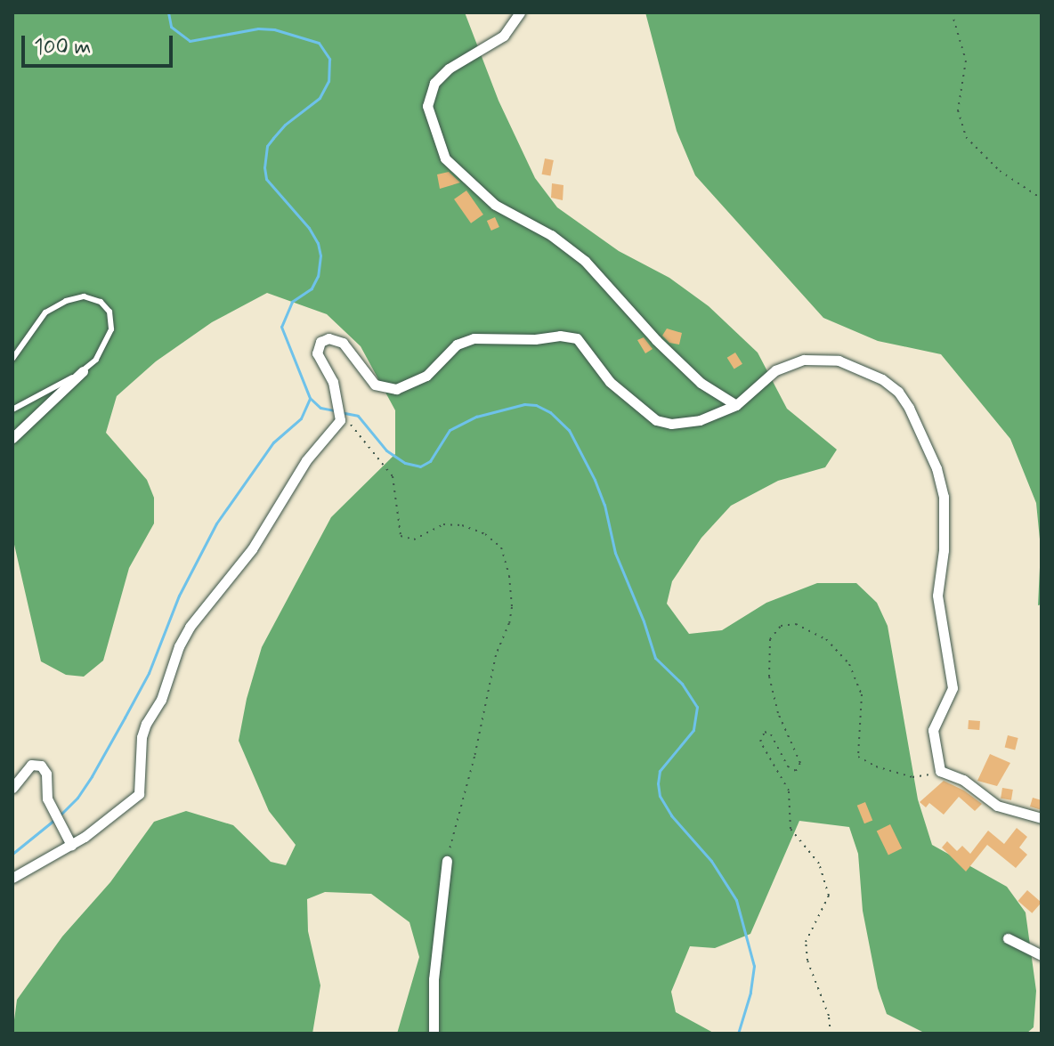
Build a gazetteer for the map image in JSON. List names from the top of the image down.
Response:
{
  "scale_bar": "100 m"
}
